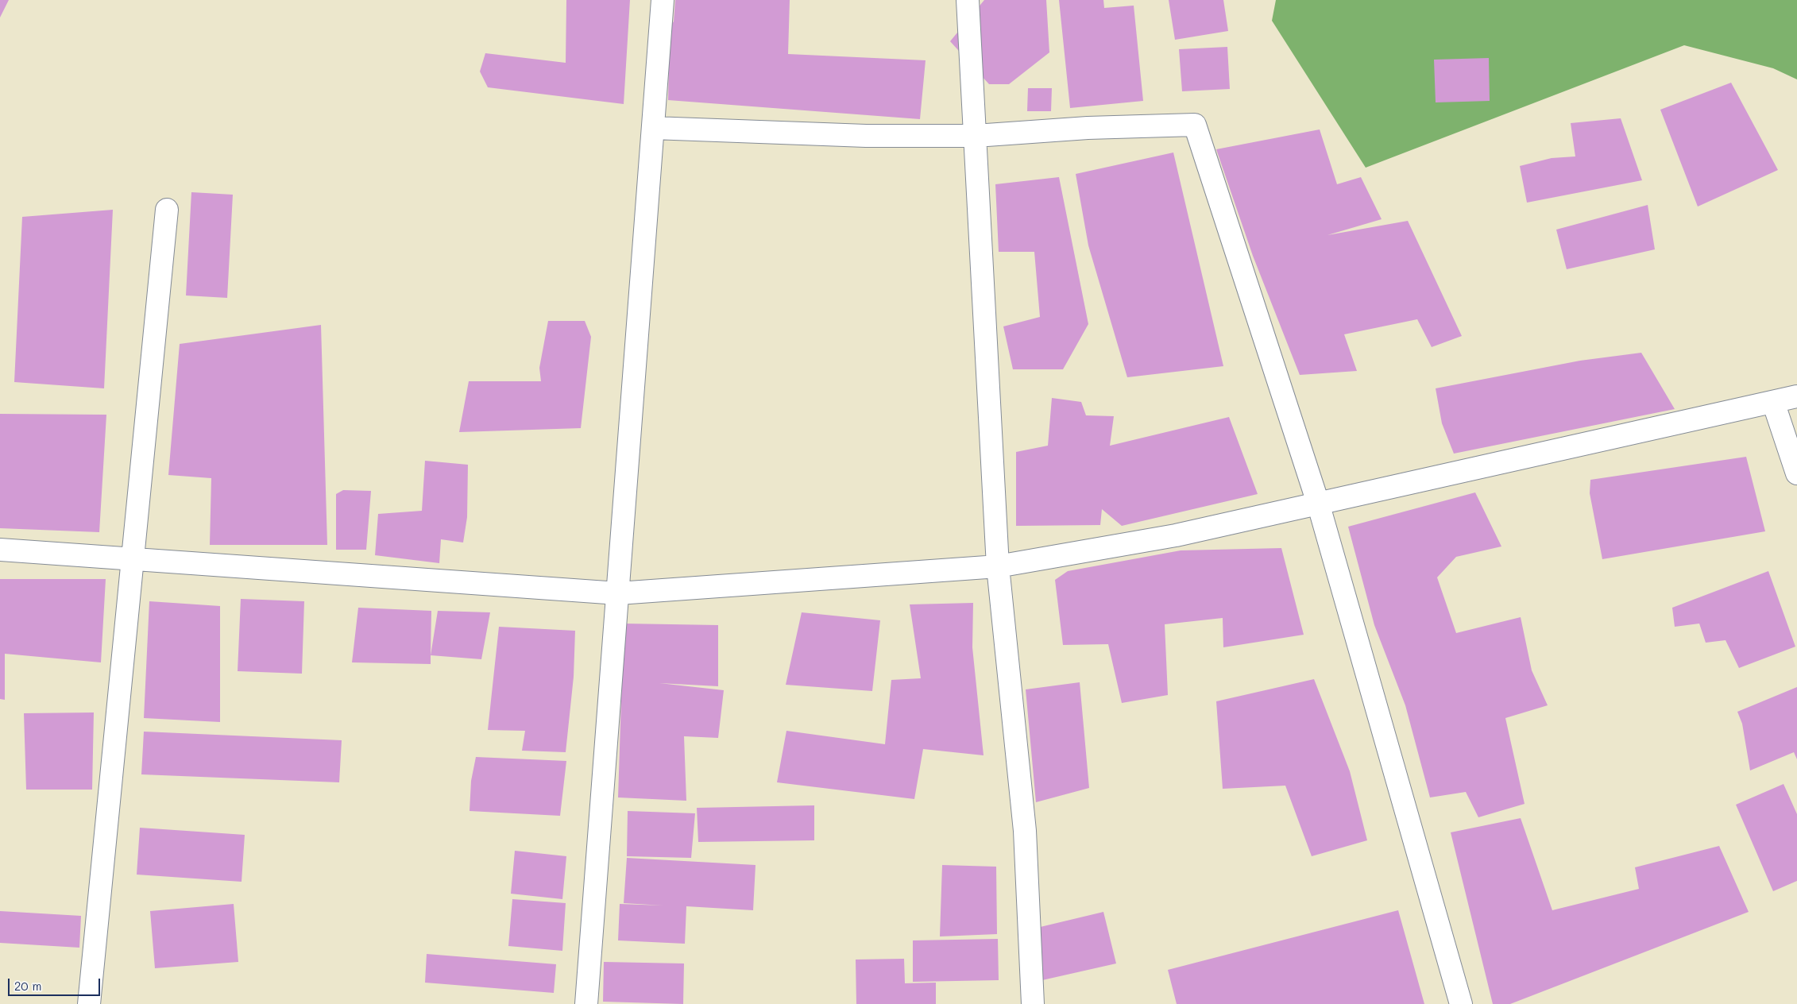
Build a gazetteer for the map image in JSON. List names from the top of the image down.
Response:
{
  "scale_bar": "20 m"
}
